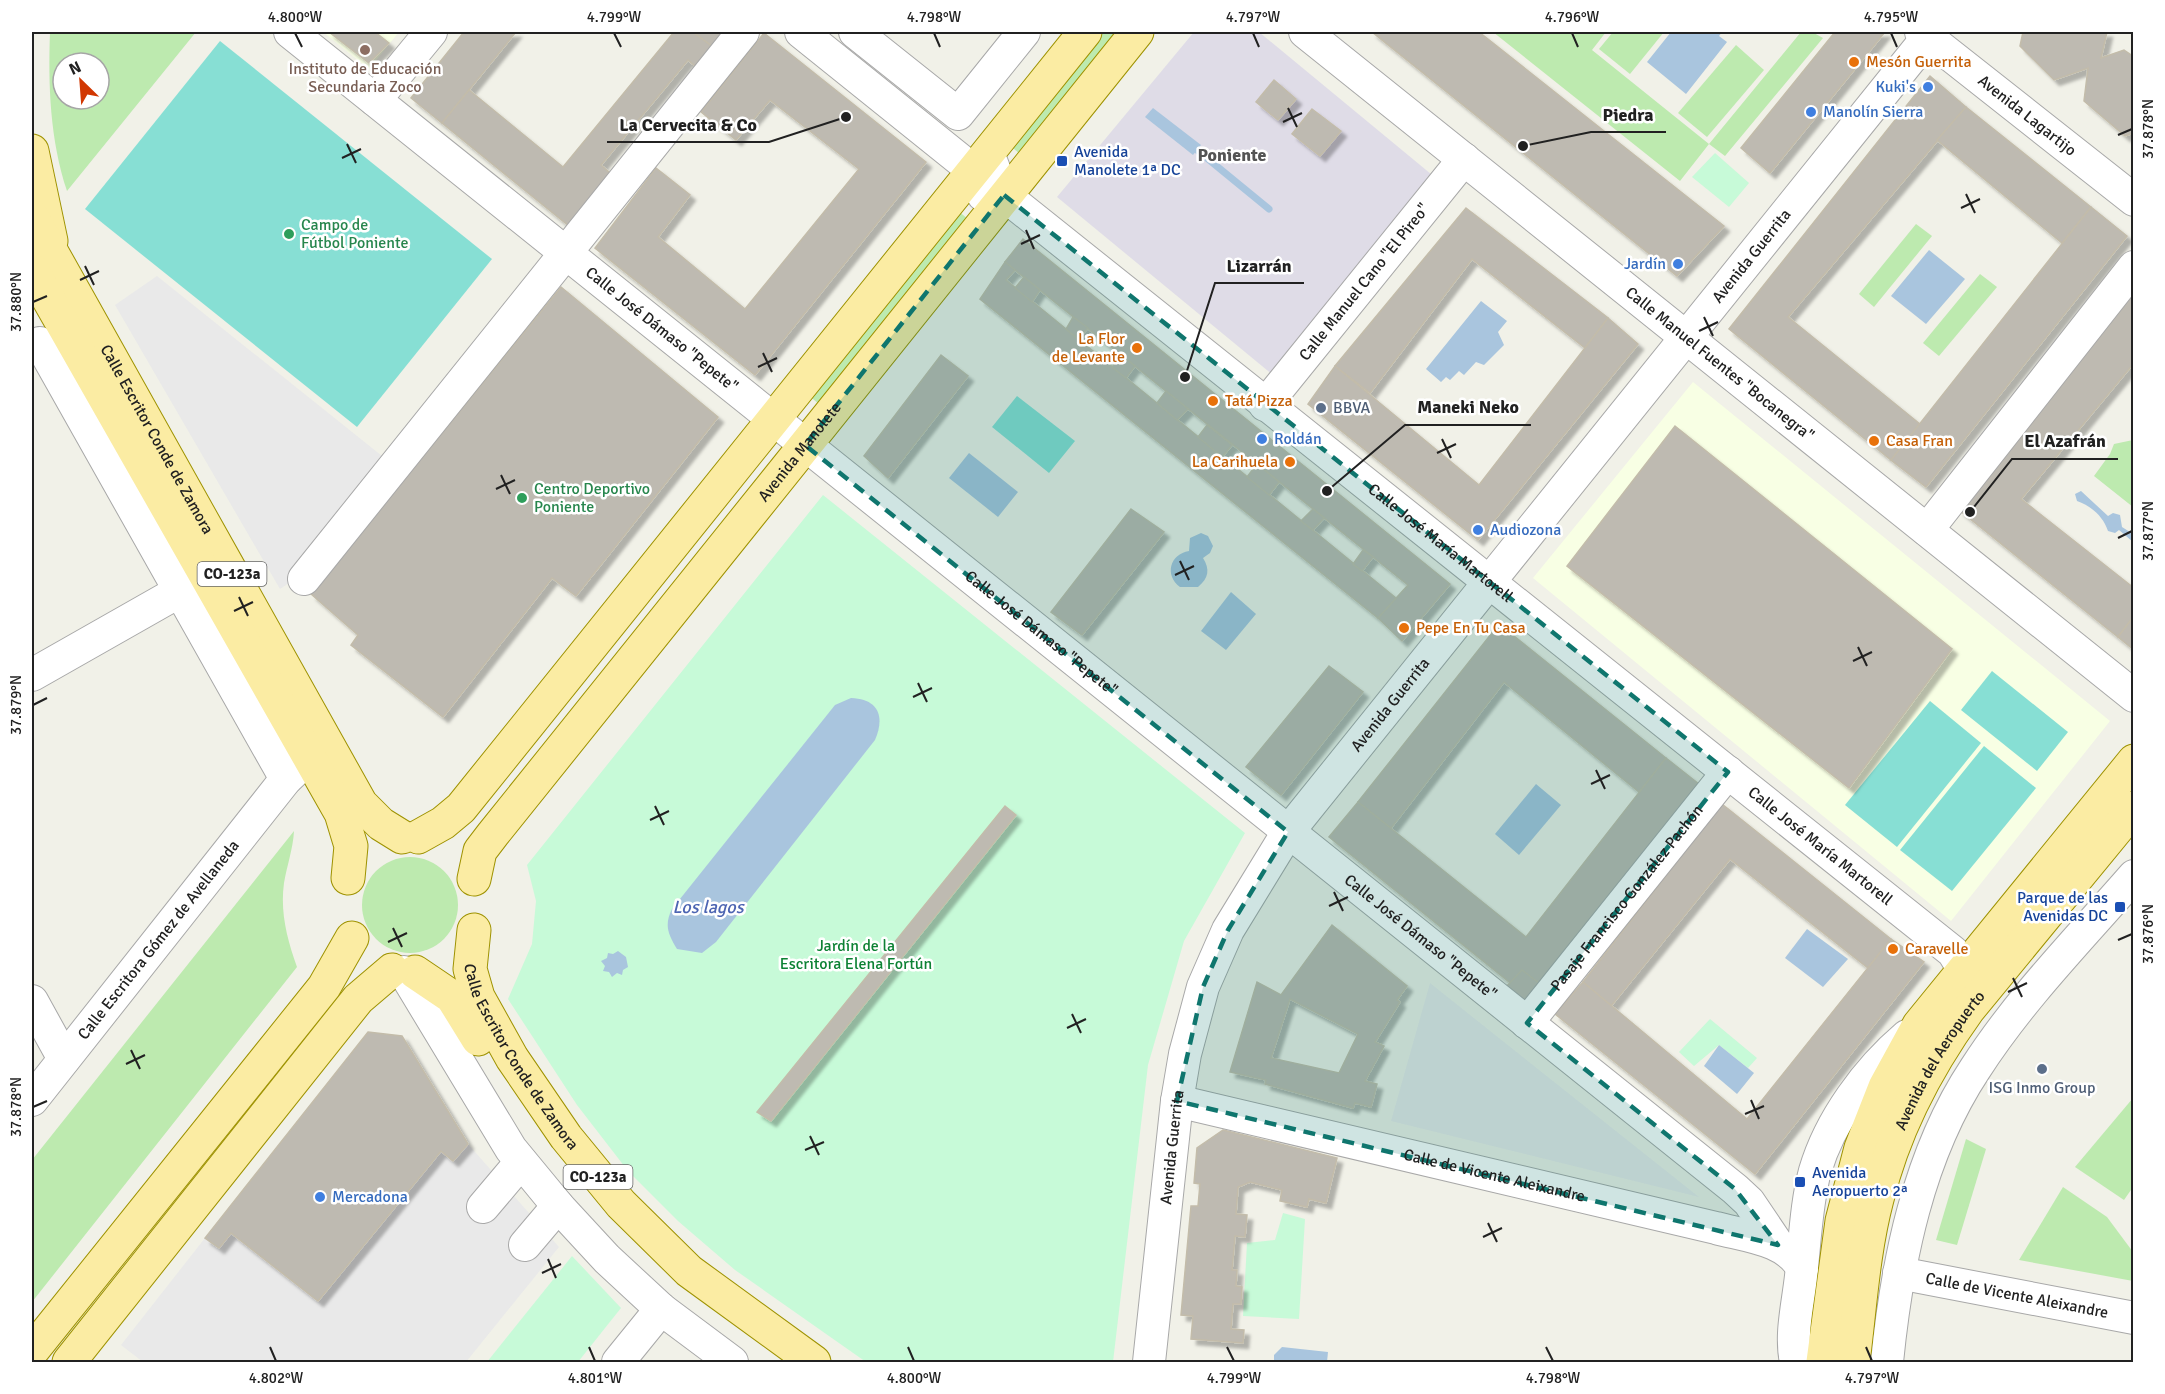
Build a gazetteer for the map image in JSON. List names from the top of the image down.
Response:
{
  "streets": {
    "main road": [
      "Calle Escritor Conde de Zamora",
      "Avenida Manolete",
      "CO-123a",
      "Avenida del Aeropuerto"
    ],
    "street": [
      "Avenida Lagartijo",
      "Avenida Guerrita",
      "Calle Manuel Cano \"El Pireo\"",
      "Calle José Dámaso \"Pepete\"",
      "Calle Manuel Fuentes \"Bocanegra\"",
      "Calle José María Martorell",
      "Pasaje Francisco González Pachón",
      "Calle Escritora Gómez de Avellaneda",
      "Calle de Vicente Aleixandre"
    ]
  },
  "crossings": [
    ["Avenida Lagartijo", "Avenida Guerrita"],
    ["Avenida Guerrita", "Calle José Dámaso \"Pepete\""],
    ["Avenida Guerrita", "Calle Manuel Fuentes \"Bocanegra\""],
    ["Avenida Guerrita", "Calle José María Martorell"],
    ["Avenida Guerrita", "Calle de Vicente Aleixandre"],
    ["Calle Manuel Cano \"El Pireo\"", "Calle Manuel Fuentes \"Bocanegra\""],
    ["Calle Manuel Cano \"El Pireo\"", "Calle José María Martorell"],
    ["Calle José Dámaso \"Pepete\"", "Avenida Manolete"],
    ["Calle José Dámaso \"Pepete\"", "Pasaje Francisco González Pachón"],
    ["Calle José Dámaso \"Pepete\"", "Calle de Vicente Aleixandre"],
    ["Calle Escritor Conde de Zamora", "Avenida Manolete"],
    ["Calle Escritor Conde de Zamora", "Calle Escritora Gómez de Avellaneda"],
    ["Avenida Manolete", "Calle José María Martorell"],
    ["Calle José María Martorell", "Pasaje Francisco González Pachón"],
    ["Calle José María Martorell", "Avenida del Aeropuerto"],
    ["Avenida del Aeropuerto", "Calle de Vicente Aleixandre"]
  ],
  "districts": ["Poniente"],
  "water": ["Los lagos"],
  "parks": ["Jardín de la Escritora Elena Fortún"],
  "places": {
    "other": [
      "Instituto de Educación Secundaria Zoco",
      "Mesón Guerrita",
      "Kuki's",
      "Manolín Sierra",
      "La Cervecita & Co",
      "Piedra",
      "Campo de Fútbol Poniente",
      "Jardín",
      "La Flor de Levante",
      "Lizarrán",
      "Tatá Pizza",
      "BBVA",
      "Roldán",
      "Casa Fran",
      "La Carihuela",
      "Maneki Neko",
      "Centro Deportivo Poniente",
      "El Azafrán",
      "Audiozona",
      "Pepe En Tu Casa",
      "Caravelle",
      "ISG Inmo Group",
      "Mercadona"
    ],
    "transit": ["Avenida Manolete 1ª DC", "Parque de las Avenidas DC", "Avenida Aeropuerto 2ª"]
  },
  "north": "top left",
  "coordinates": [
    "4.800°W",
    "4.799°W",
    "4.798°W",
    "4.797°W",
    "4.796°W",
    "4.795°W",
    "37.878°N",
    "37.880°N",
    "37.877°N",
    "37.879°N",
    "37.876°N",
    "4.802°W",
    "4.801°W"
  ]
}
